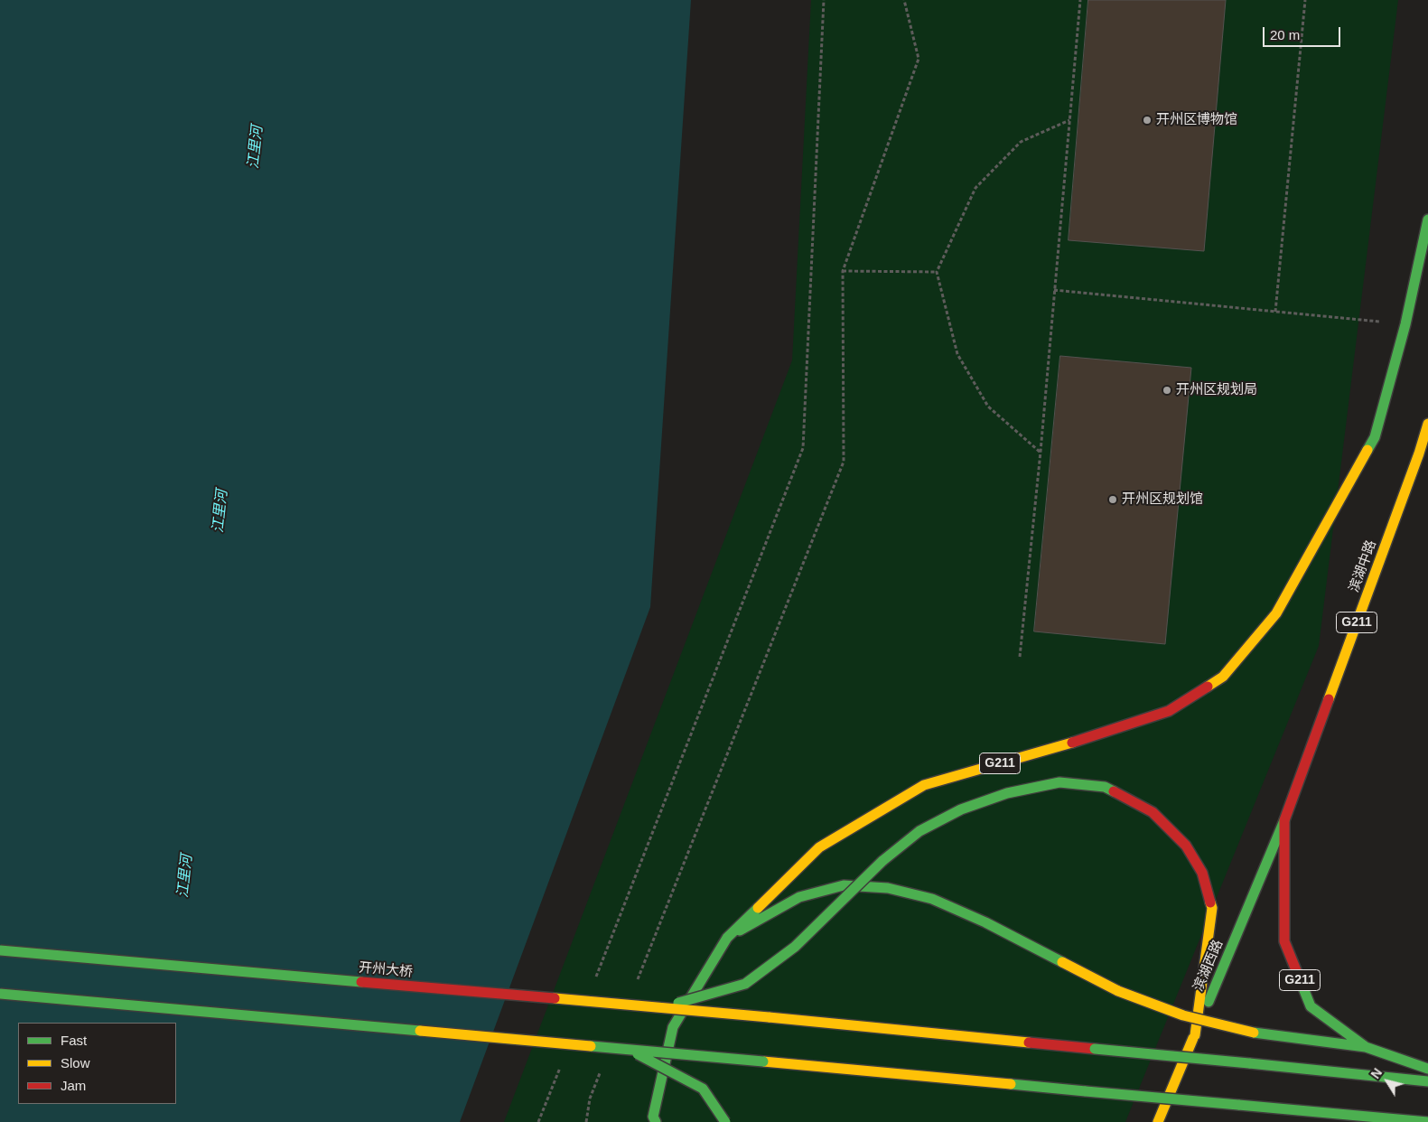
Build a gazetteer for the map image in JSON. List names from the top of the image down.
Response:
{
  "streets": {
    "main road": [
      "滨湖中路",
      "G211",
      "滨湖西路",
      "开州大桥"
    ]
  },
  "crossings": [
    ["滨湖中路", "G211"],
    ["滨湖中路", "滨湖西路"],
    ["G211", "滨湖西路"]
  ],
  "water": ["江里河"],
  "places": ["开州区博物馆", "开州区规划局", "开州区规划馆"],
  "legend": ["Fast", "Slow", "Jam"],
  "scale_bar": "20 m",
  "north": "top left"
}
